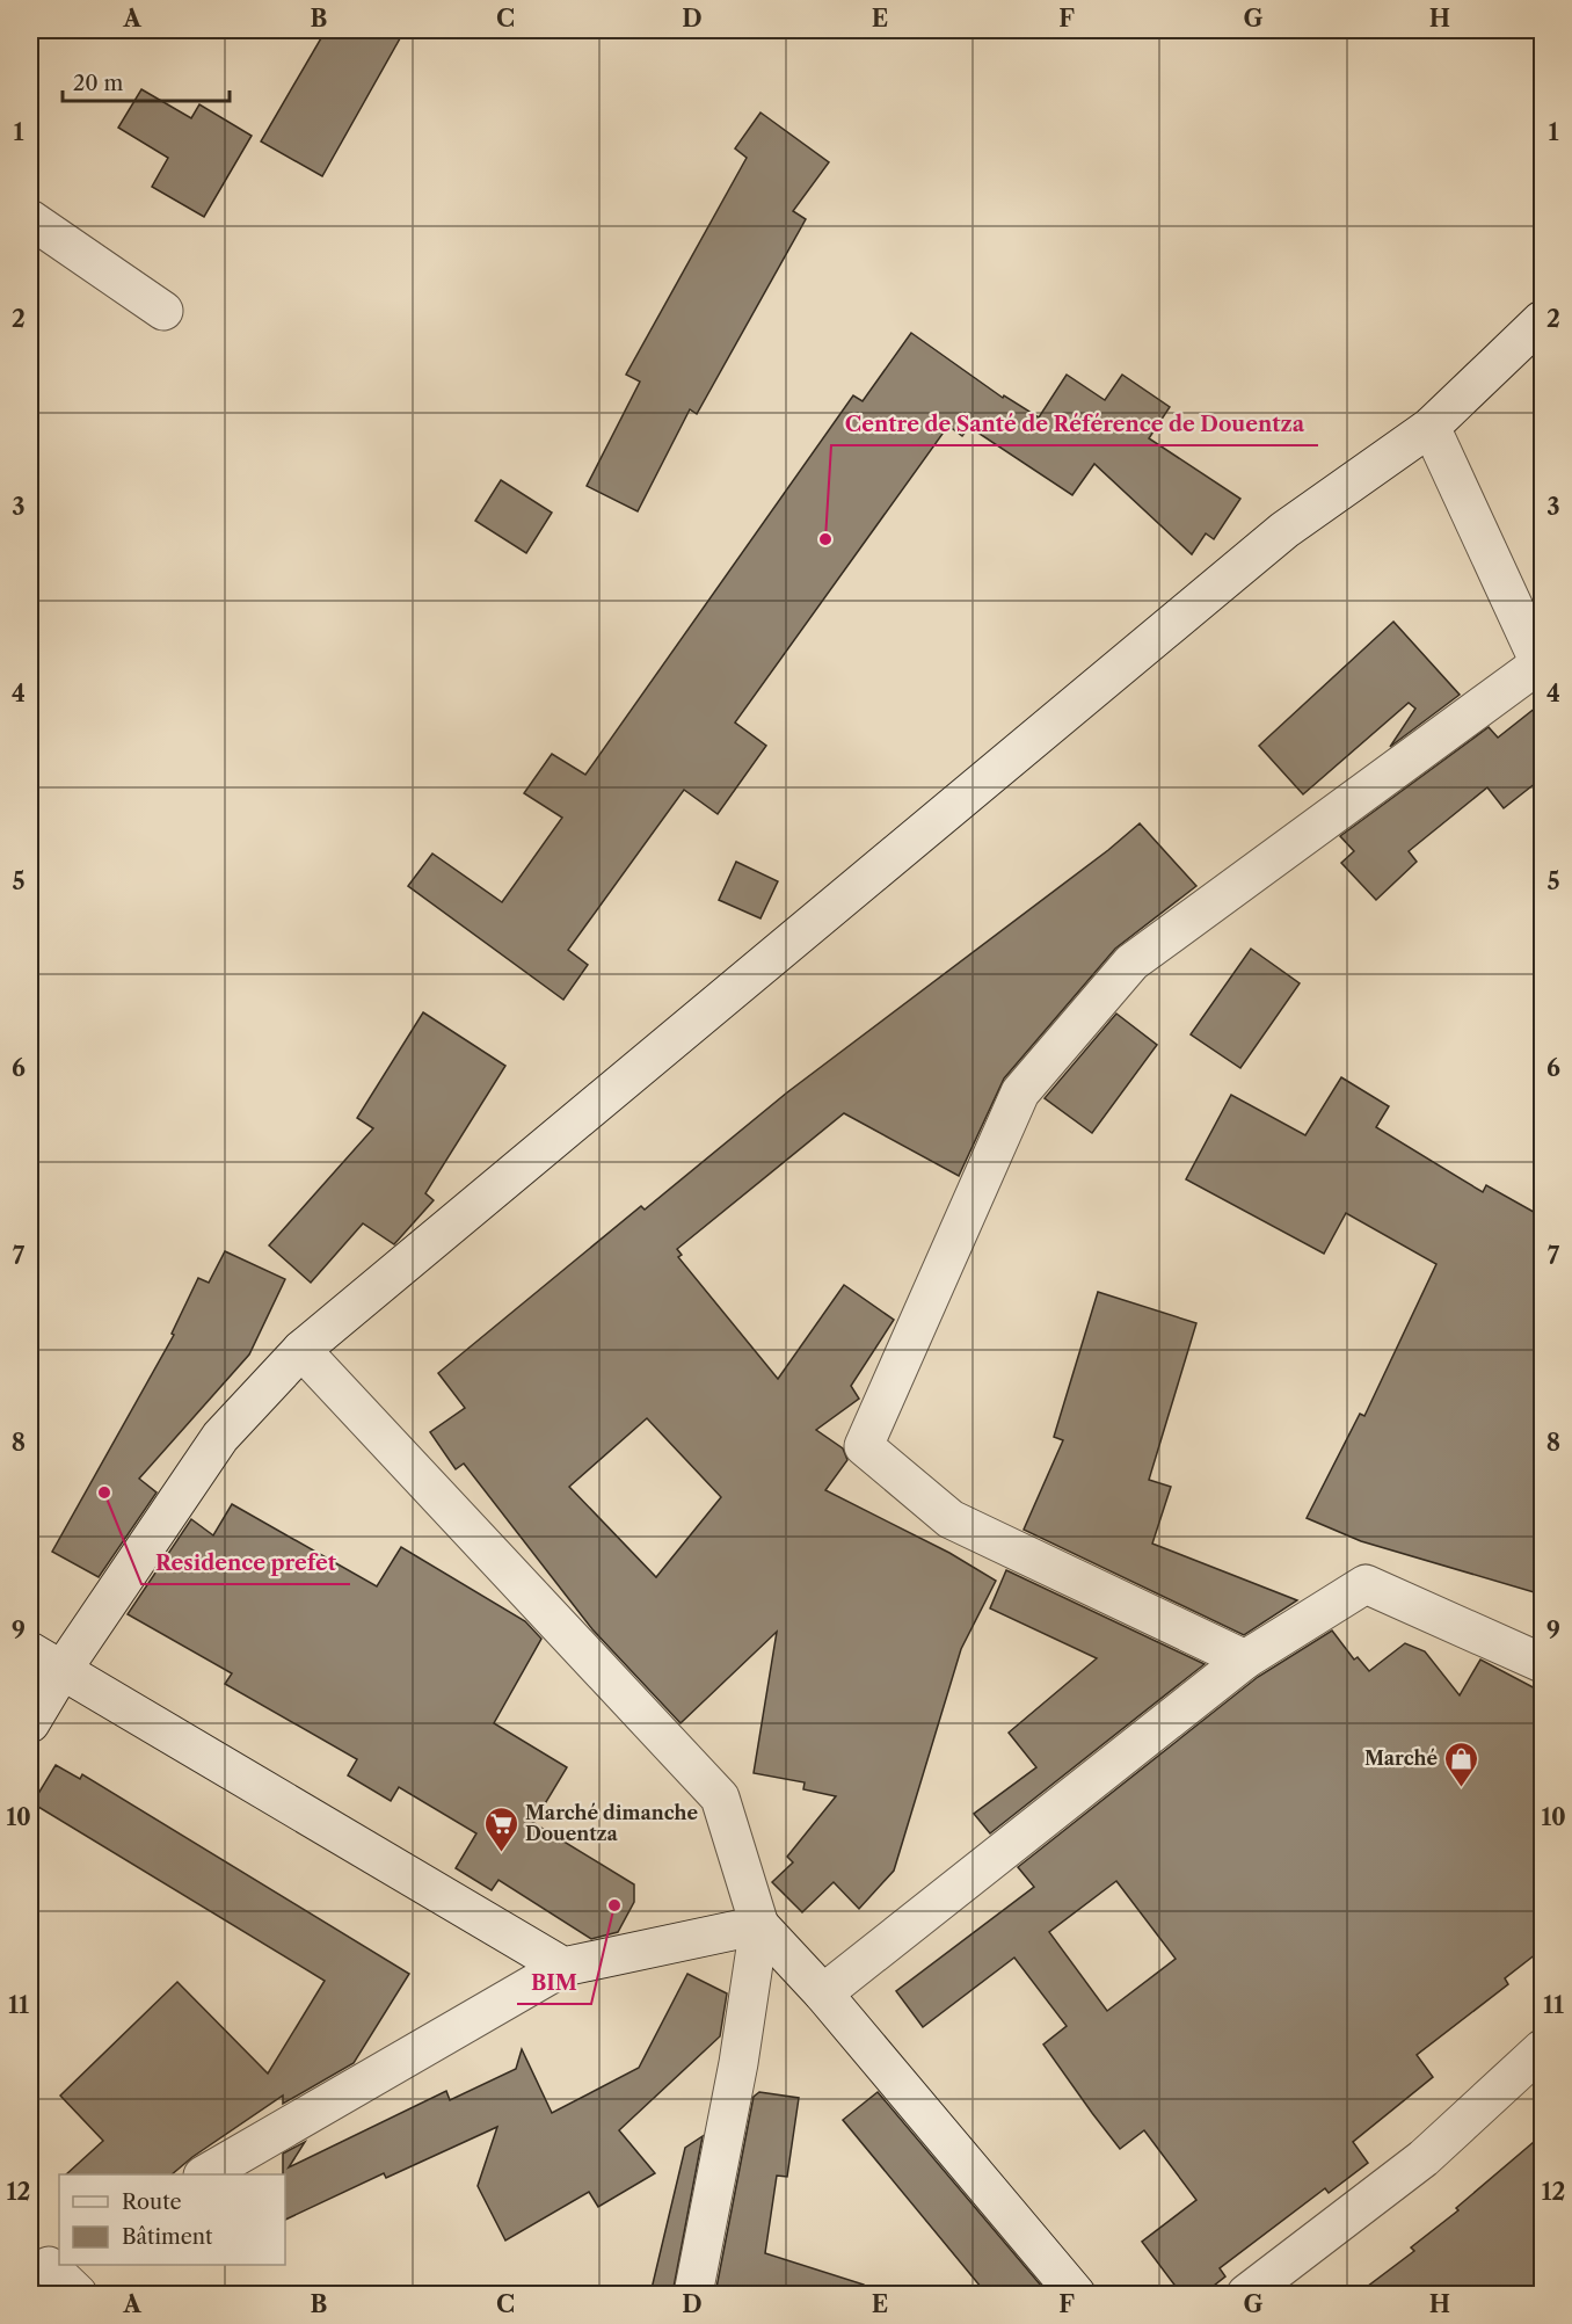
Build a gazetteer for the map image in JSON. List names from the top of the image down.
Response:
{
  "places": {
    "other": ["Centre de Santé de Référence de Douentza", "Residence prefet", "BIM"],
    "shop": ["Marché"],
    "supermarket": ["Marché dimanche Douentza"]
  },
  "legend": ["Route", "Bâtiment"],
  "scale_bar": "20 m",
  "grid": {
    "columns": [
      "A",
      "B",
      "C",
      "D",
      "E",
      "F",
      "G",
      "H"
    ],
    "rows": [
      "1",
      "2",
      "3",
      "4",
      "5",
      "6",
      "7",
      "8",
      "9",
      "10",
      "11",
      "12"
    ]
  }
}
